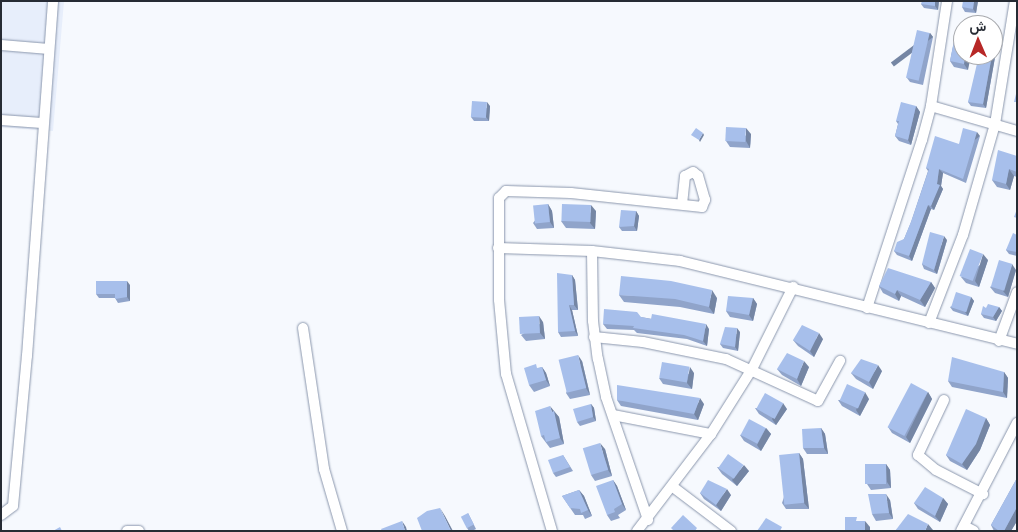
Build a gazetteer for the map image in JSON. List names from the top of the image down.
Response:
{
  "north": "top"
}
